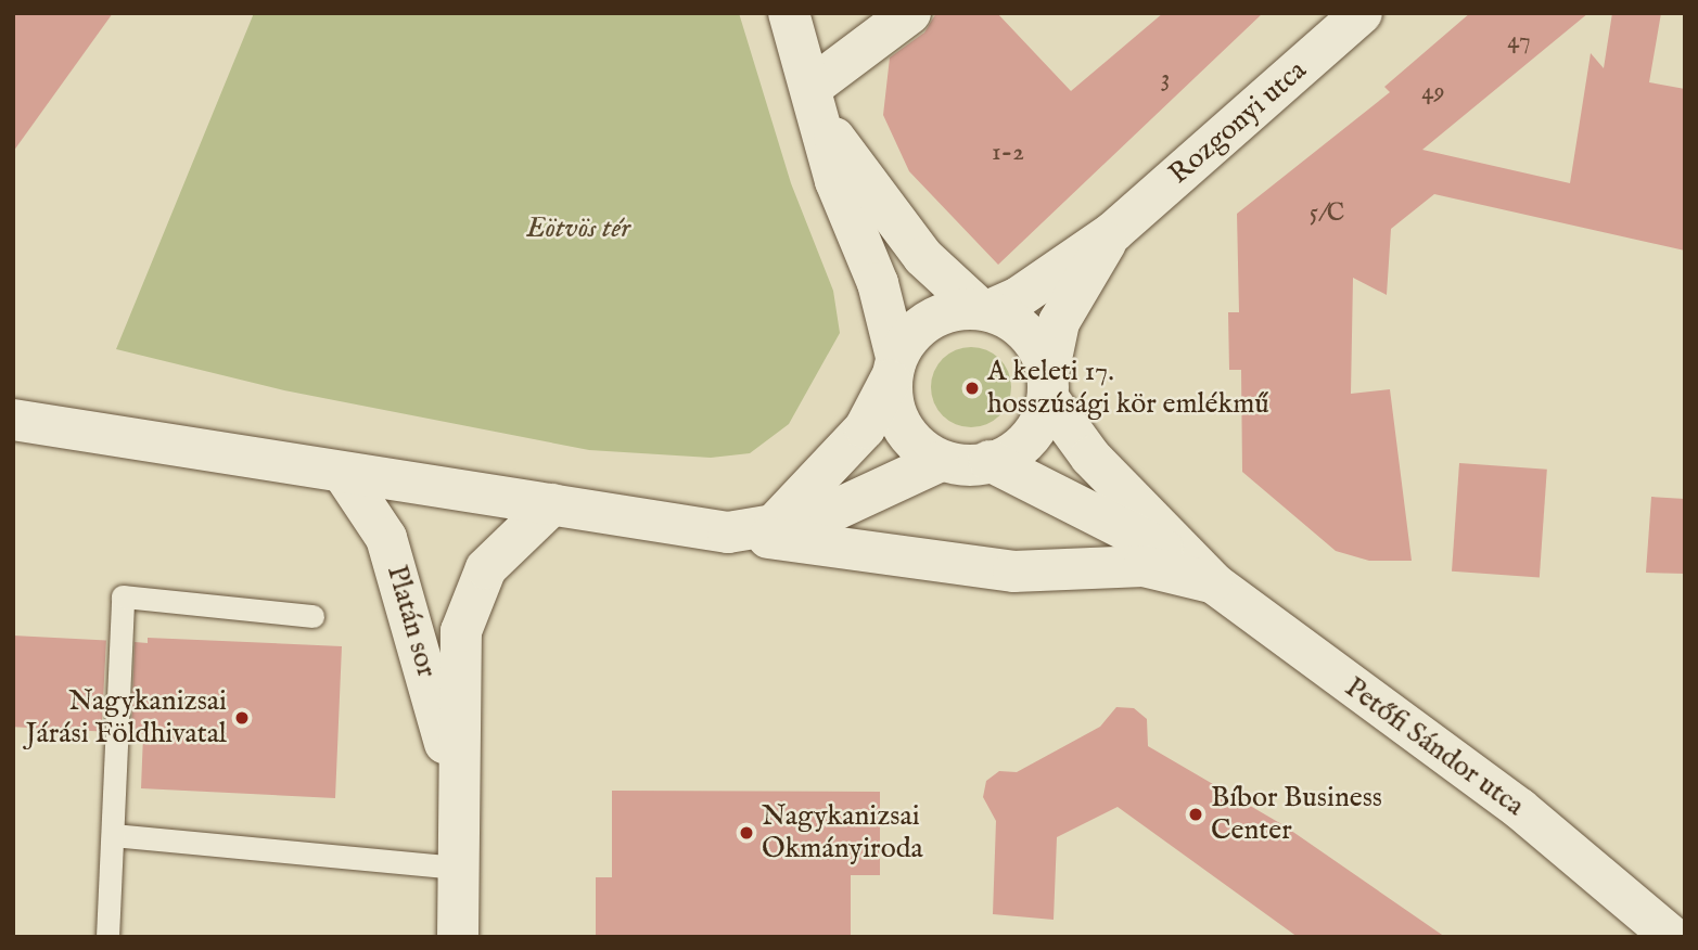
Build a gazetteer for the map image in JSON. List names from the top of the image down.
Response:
{
  "streets": {
    "street": ["Rozgonyi utca", "Platán sor", "Petőfi Sándor utca"]
  },
  "crossings": [
    ["Rozgonyi utca", "Petőfi Sándor utca"]
  ],
  "parks": ["Eötvös tér"],
  "places": [
    "A keleti 17. hosszúsági kör emlékmű",
    "Nagykanizsai Járási Földhivatal",
    "Bíbor Business Center",
    "Nagykanizsai Okmányiroda"
  ],
  "house_numbers": [
    "47",
    "3",
    "49",
    "1-2",
    "5/C"
  ]
}
